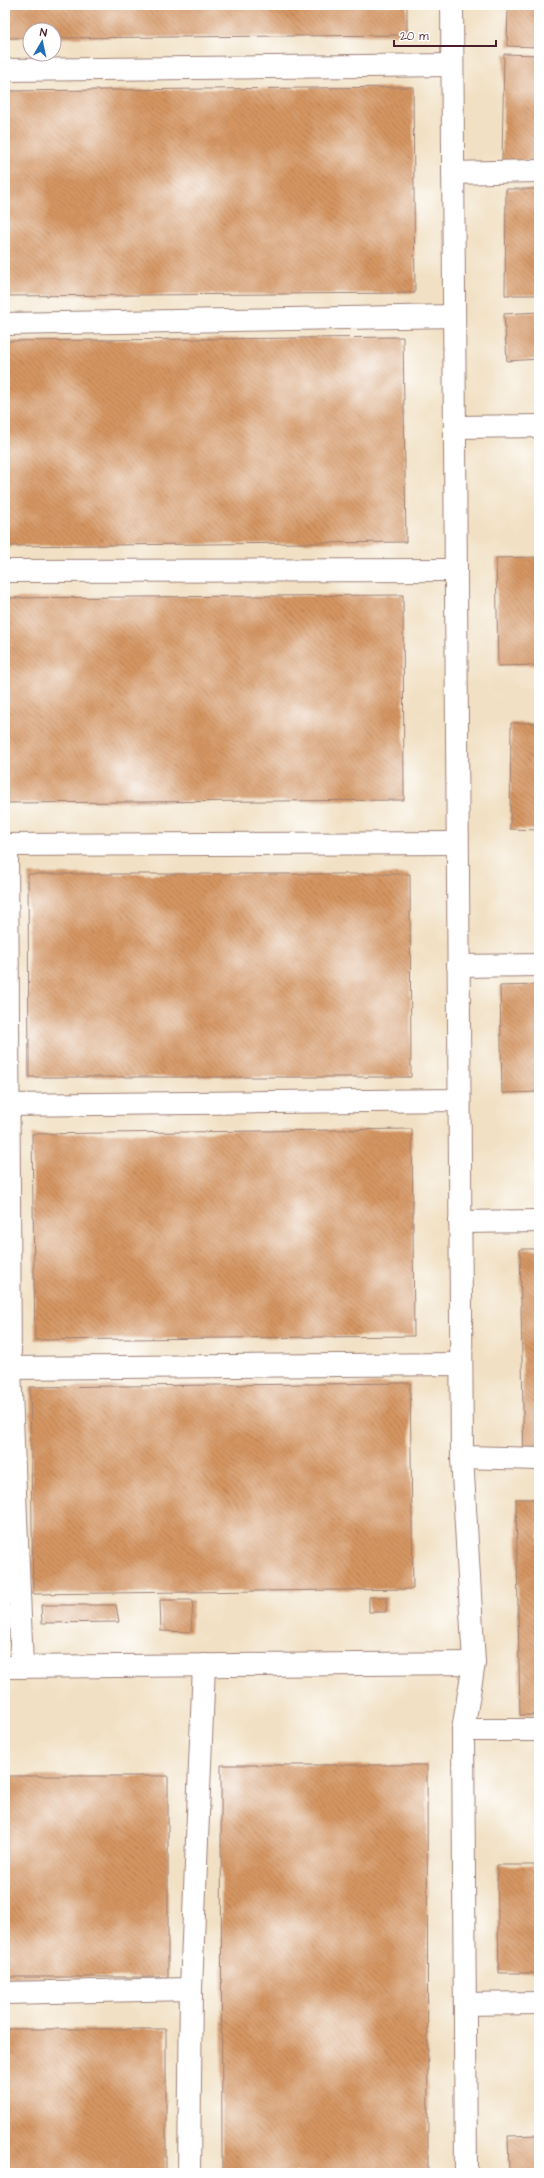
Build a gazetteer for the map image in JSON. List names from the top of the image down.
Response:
{
  "scale_bar": "20 m",
  "north": "top"
}
